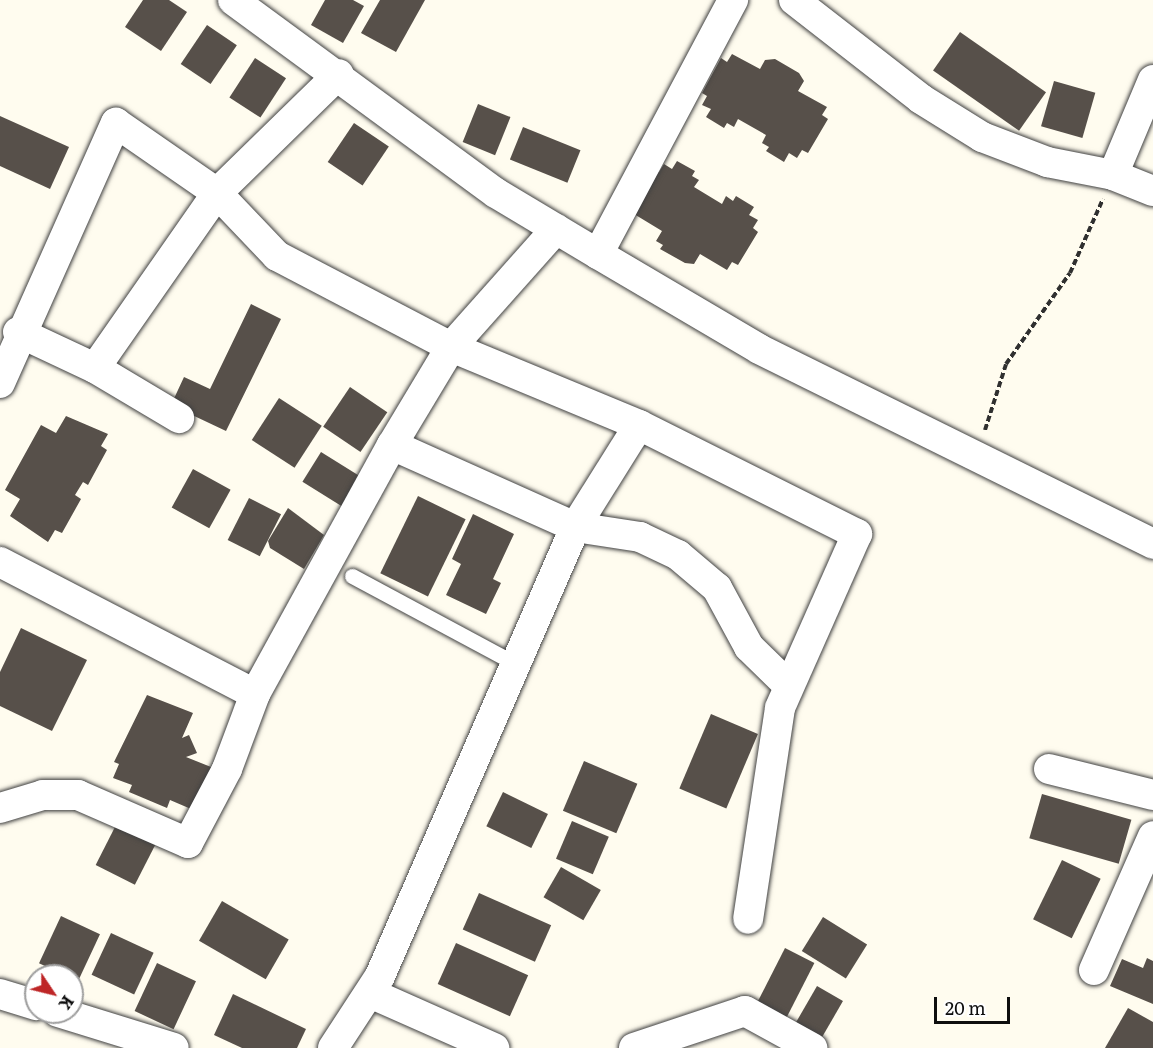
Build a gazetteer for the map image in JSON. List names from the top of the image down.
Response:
{
  "scale_bar": "20 m",
  "north": "bottom right"
}
